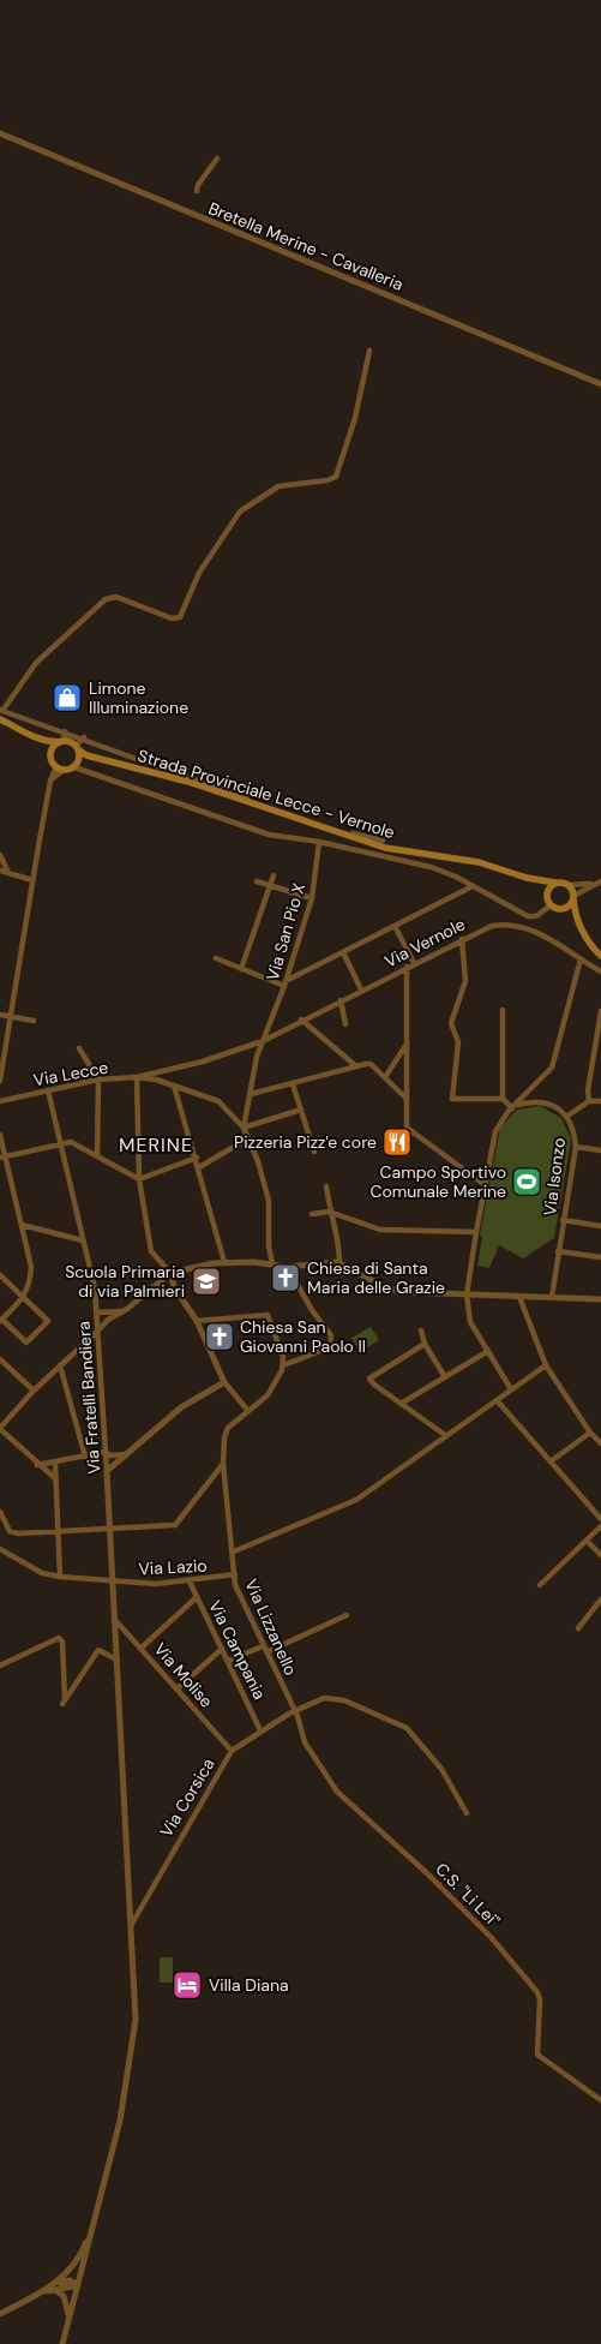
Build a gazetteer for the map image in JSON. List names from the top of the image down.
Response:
{
  "streets": {
    "main road": ["Strada Provinciale Lecce - Vernole"],
    "street": [
      "Bretella Merine - Cavalleria",
      "Via San Pio X",
      "Via Vernole",
      "Via Lecce",
      "Via Isonzo",
      "Via Fratelli Bandiera",
      "Via Lazio",
      "Via Lizzanello",
      "Via Campania",
      "Via Molise",
      "Via Corsica",
      "C.S. \"Li Lei\""
    ]
  },
  "crossings": [
    ["Via San Pio X", "Via Vernole"],
    ["Via Vernole", "Via Lecce"],
    ["Via Lecce", "Via Fratelli Bandiera"],
    ["Via Fratelli Bandiera", "Via Lazio"],
    ["Via Fratelli Bandiera", "Via Molise"],
    ["Via Fratelli Bandiera", "Via Corsica"],
    ["Via Lazio", "Via Lizzanello"],
    ["Via Lazio", "Via Campania"],
    ["Via Lizzanello", "Via Corsica"],
    ["Via Lizzanello", "C.S. \"Li Lei\""],
    ["Via Campania", "Via Corsica"],
    ["Via Molise", "Via Corsica"],
    ["Via Corsica", "C.S. \"Li Lei\""]
  ],
  "districts": ["MERINE"],
  "places": {
    "shop": ["Limone Illuminazione"],
    "restaurant": ["Pizzeria Pizz'e core"],
    "sports": ["Campo Sportivo Comunale Merine"],
    "church": ["Chiesa di Santa Maria delle Grazie", "Chiesa San Giovanni Paolo II"],
    "school or university": ["Scuola Primaria di via Palmieri"],
    "hotel": ["Villa Diana"]
  }
}
